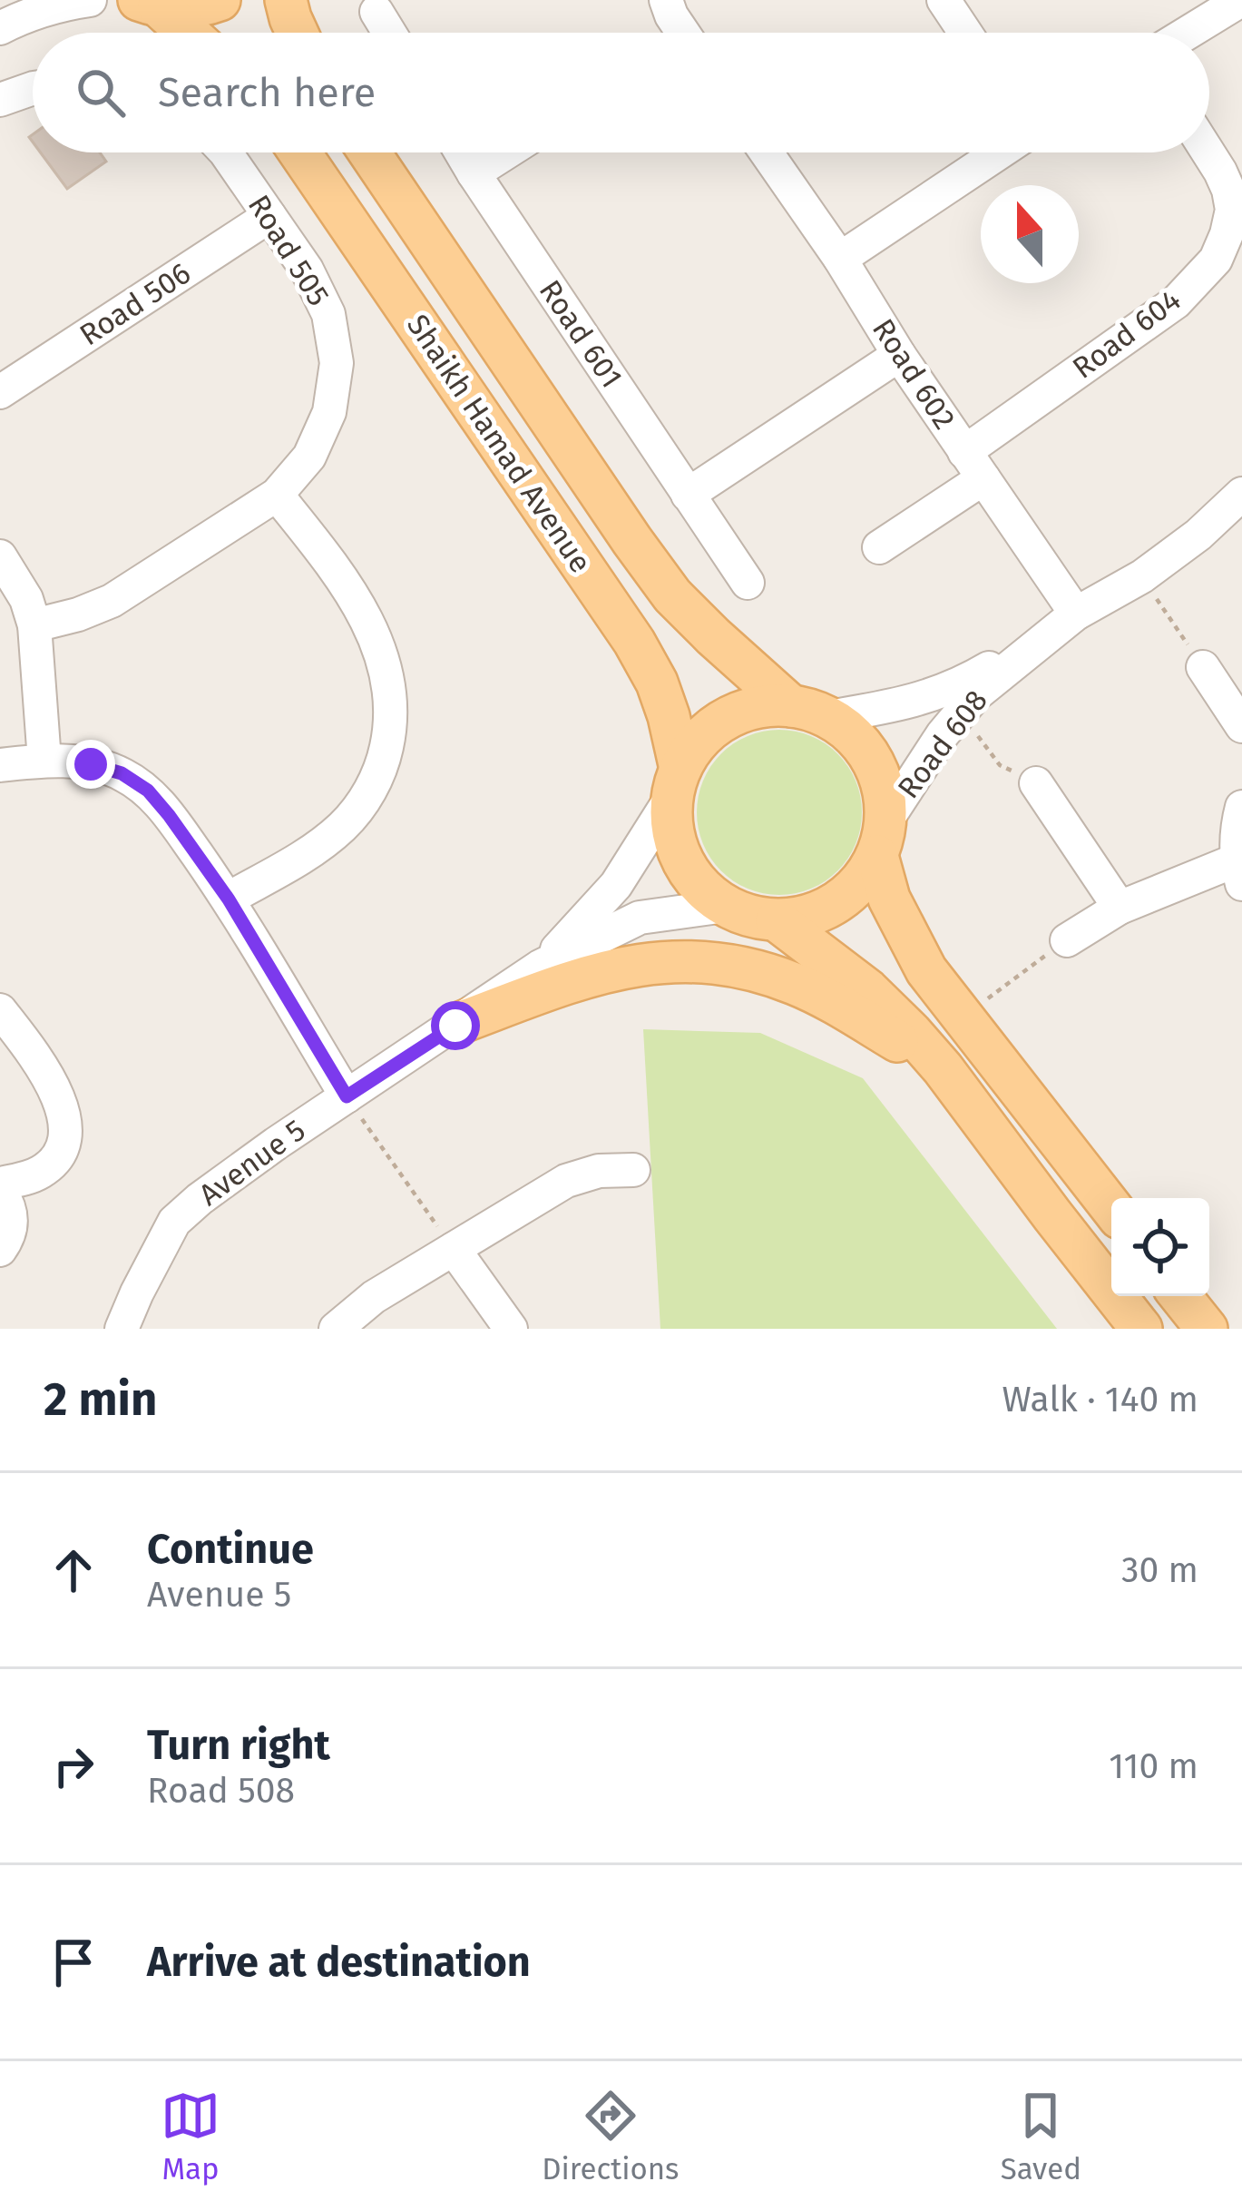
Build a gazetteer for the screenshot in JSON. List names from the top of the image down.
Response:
{
  "streets": {
    "main road": ["Shaikh Hamad Avenue"],
    "street": [
      "Road 505",
      "Road 506",
      "Road 601",
      "Road 604",
      "Road 602",
      "Road 608",
      "Avenue 5"
    ]
  },
  "crossings": [
    ["Road 505", "Road 506"],
    ["Road 604", "Road 602"],
    ["Road 602", "Road 608"],
    ["Shaikh Hamad Avenue", "Road 608"],
    ["Shaikh Hamad Avenue", "Avenue 5"],
    ["Road 608", "Avenue 5"]
  ],
  "north": "top",
  "page": {
    "search": "Search here",
    "heading": ["2 min", "Walk · 140 m"],
    "list": [
      ["Continue", "Avenue 5", "30 m"],
      ["Turn right", "Road 508", "110 m"],
      "Arrive at destination"
    ],
    "nav": ["Map", "Directions", "Saved"]
  }
}
